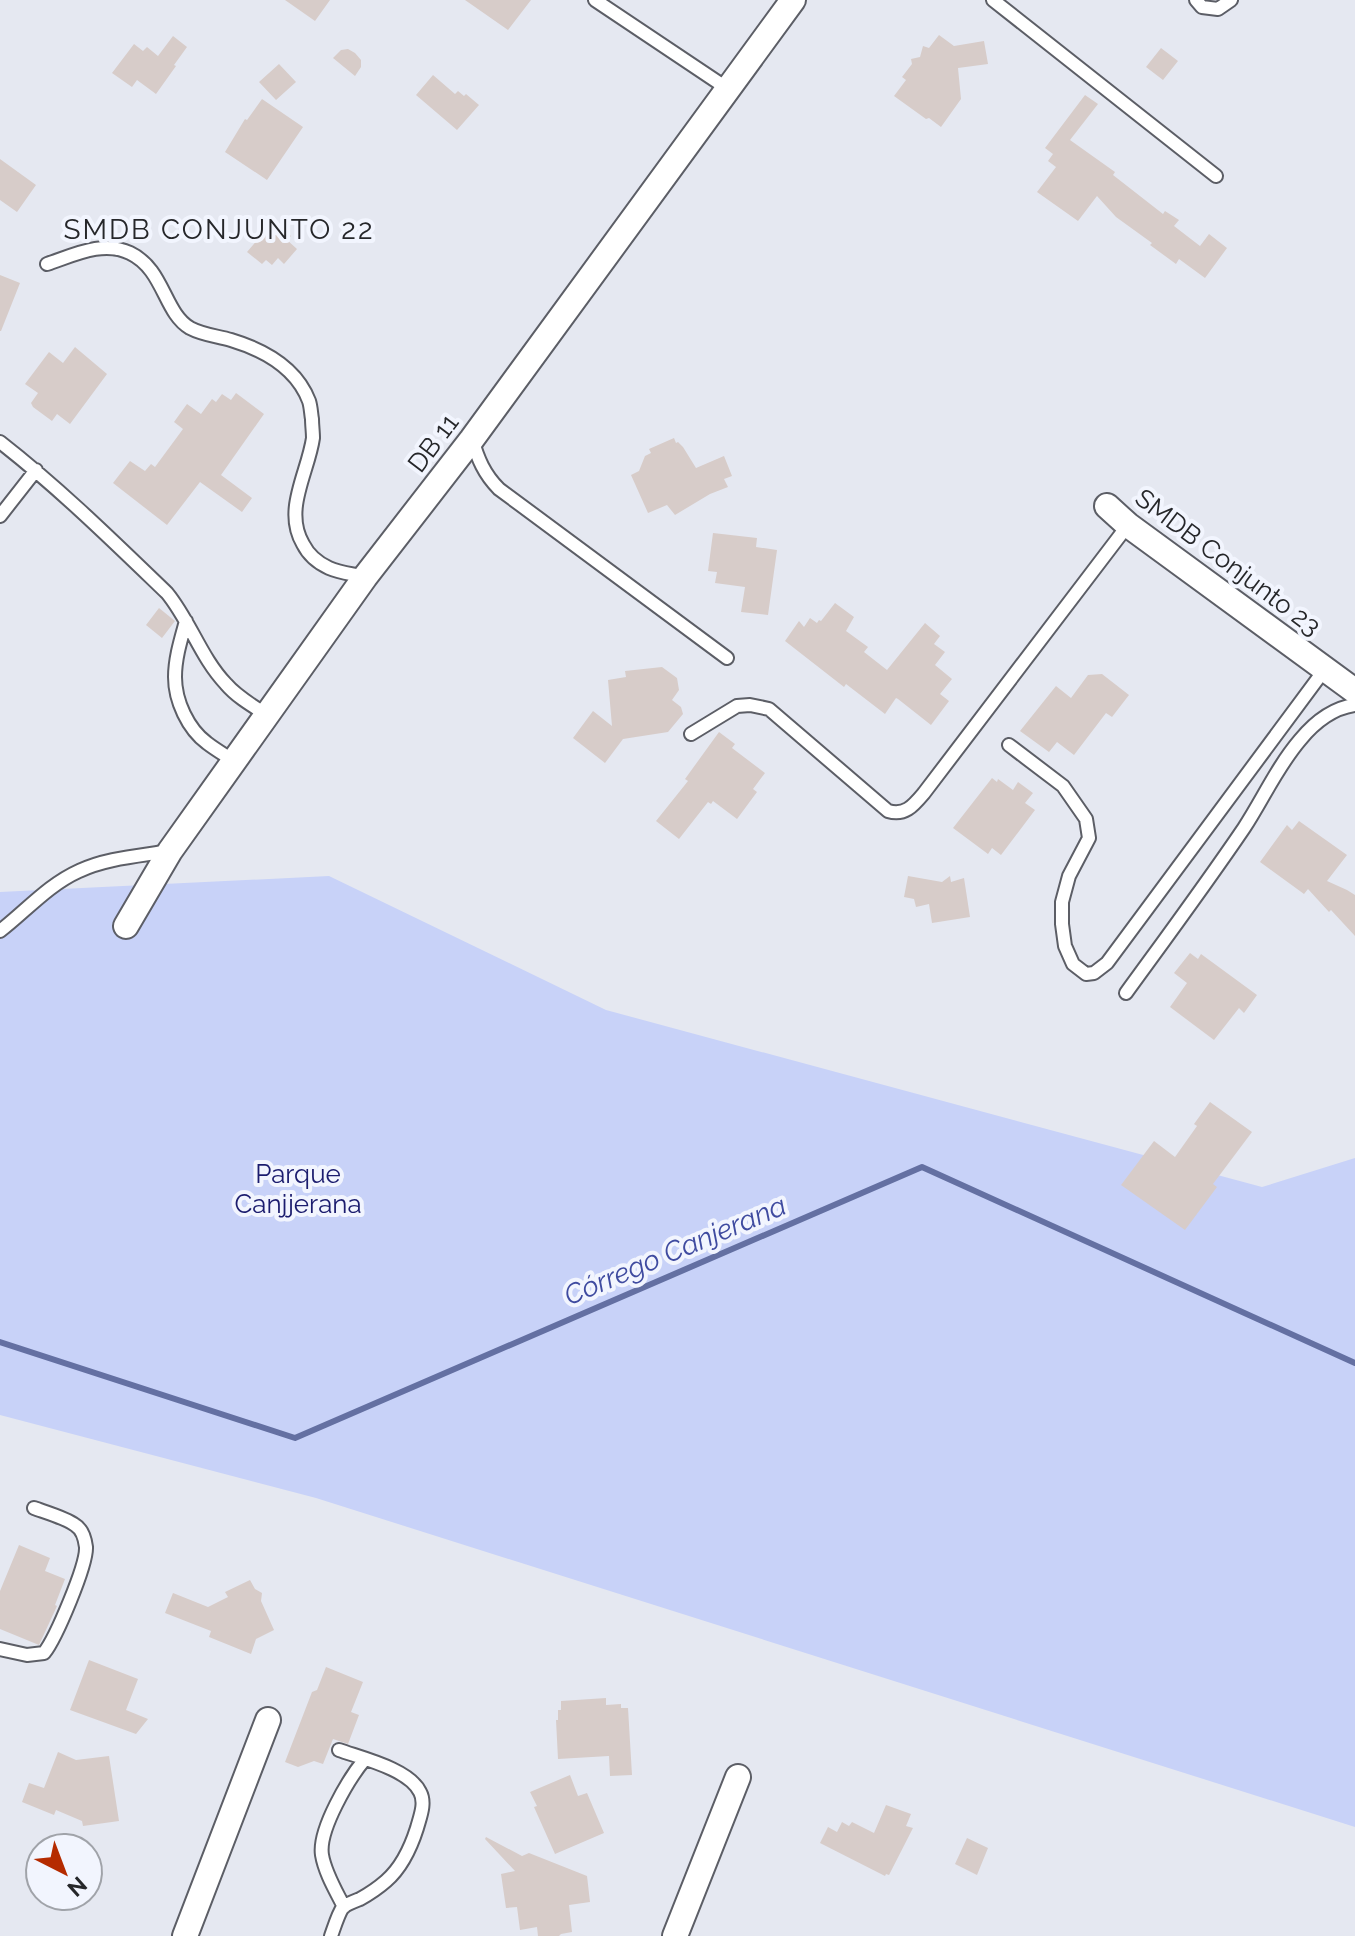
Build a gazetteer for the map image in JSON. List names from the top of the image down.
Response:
{
  "streets": {
    "street": ["DB 11", "SMDB Conjunto 23"]
  },
  "districts": ["SMDB CONJUNTO 22"],
  "water": ["Córrego Canjerana"],
  "parks": ["Parque Canjjerana"],
  "north": "bottom right"
}
